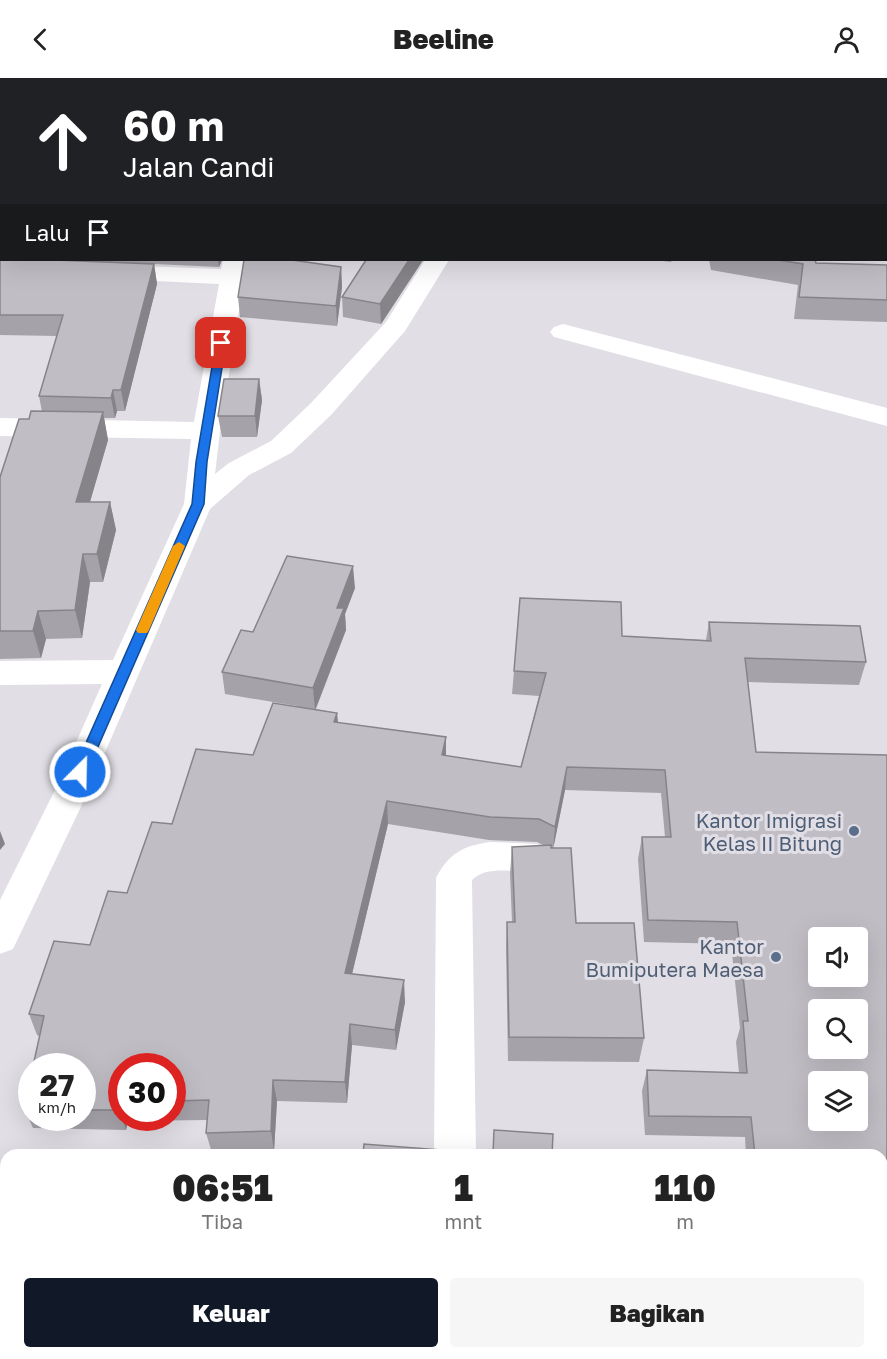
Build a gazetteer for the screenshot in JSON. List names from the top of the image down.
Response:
{
  "places": ["Kantor Imigrasi Kelas II Bitung", "Kantor Bumiputera Maesa"],
  "page": {
    "header": "Beeline",
    "turn": ["60 m", "Jalan Candi"],
    "then": "Lalu",
    "speed": "27 km/h",
    "limit": "30",
    "eta": [
      "06:51",
      "Tiba",
      "1",
      "mnt",
      "110",
      "m"
    ],
    "buttons": ["Keluar", "Bagikan"]
  }
}
